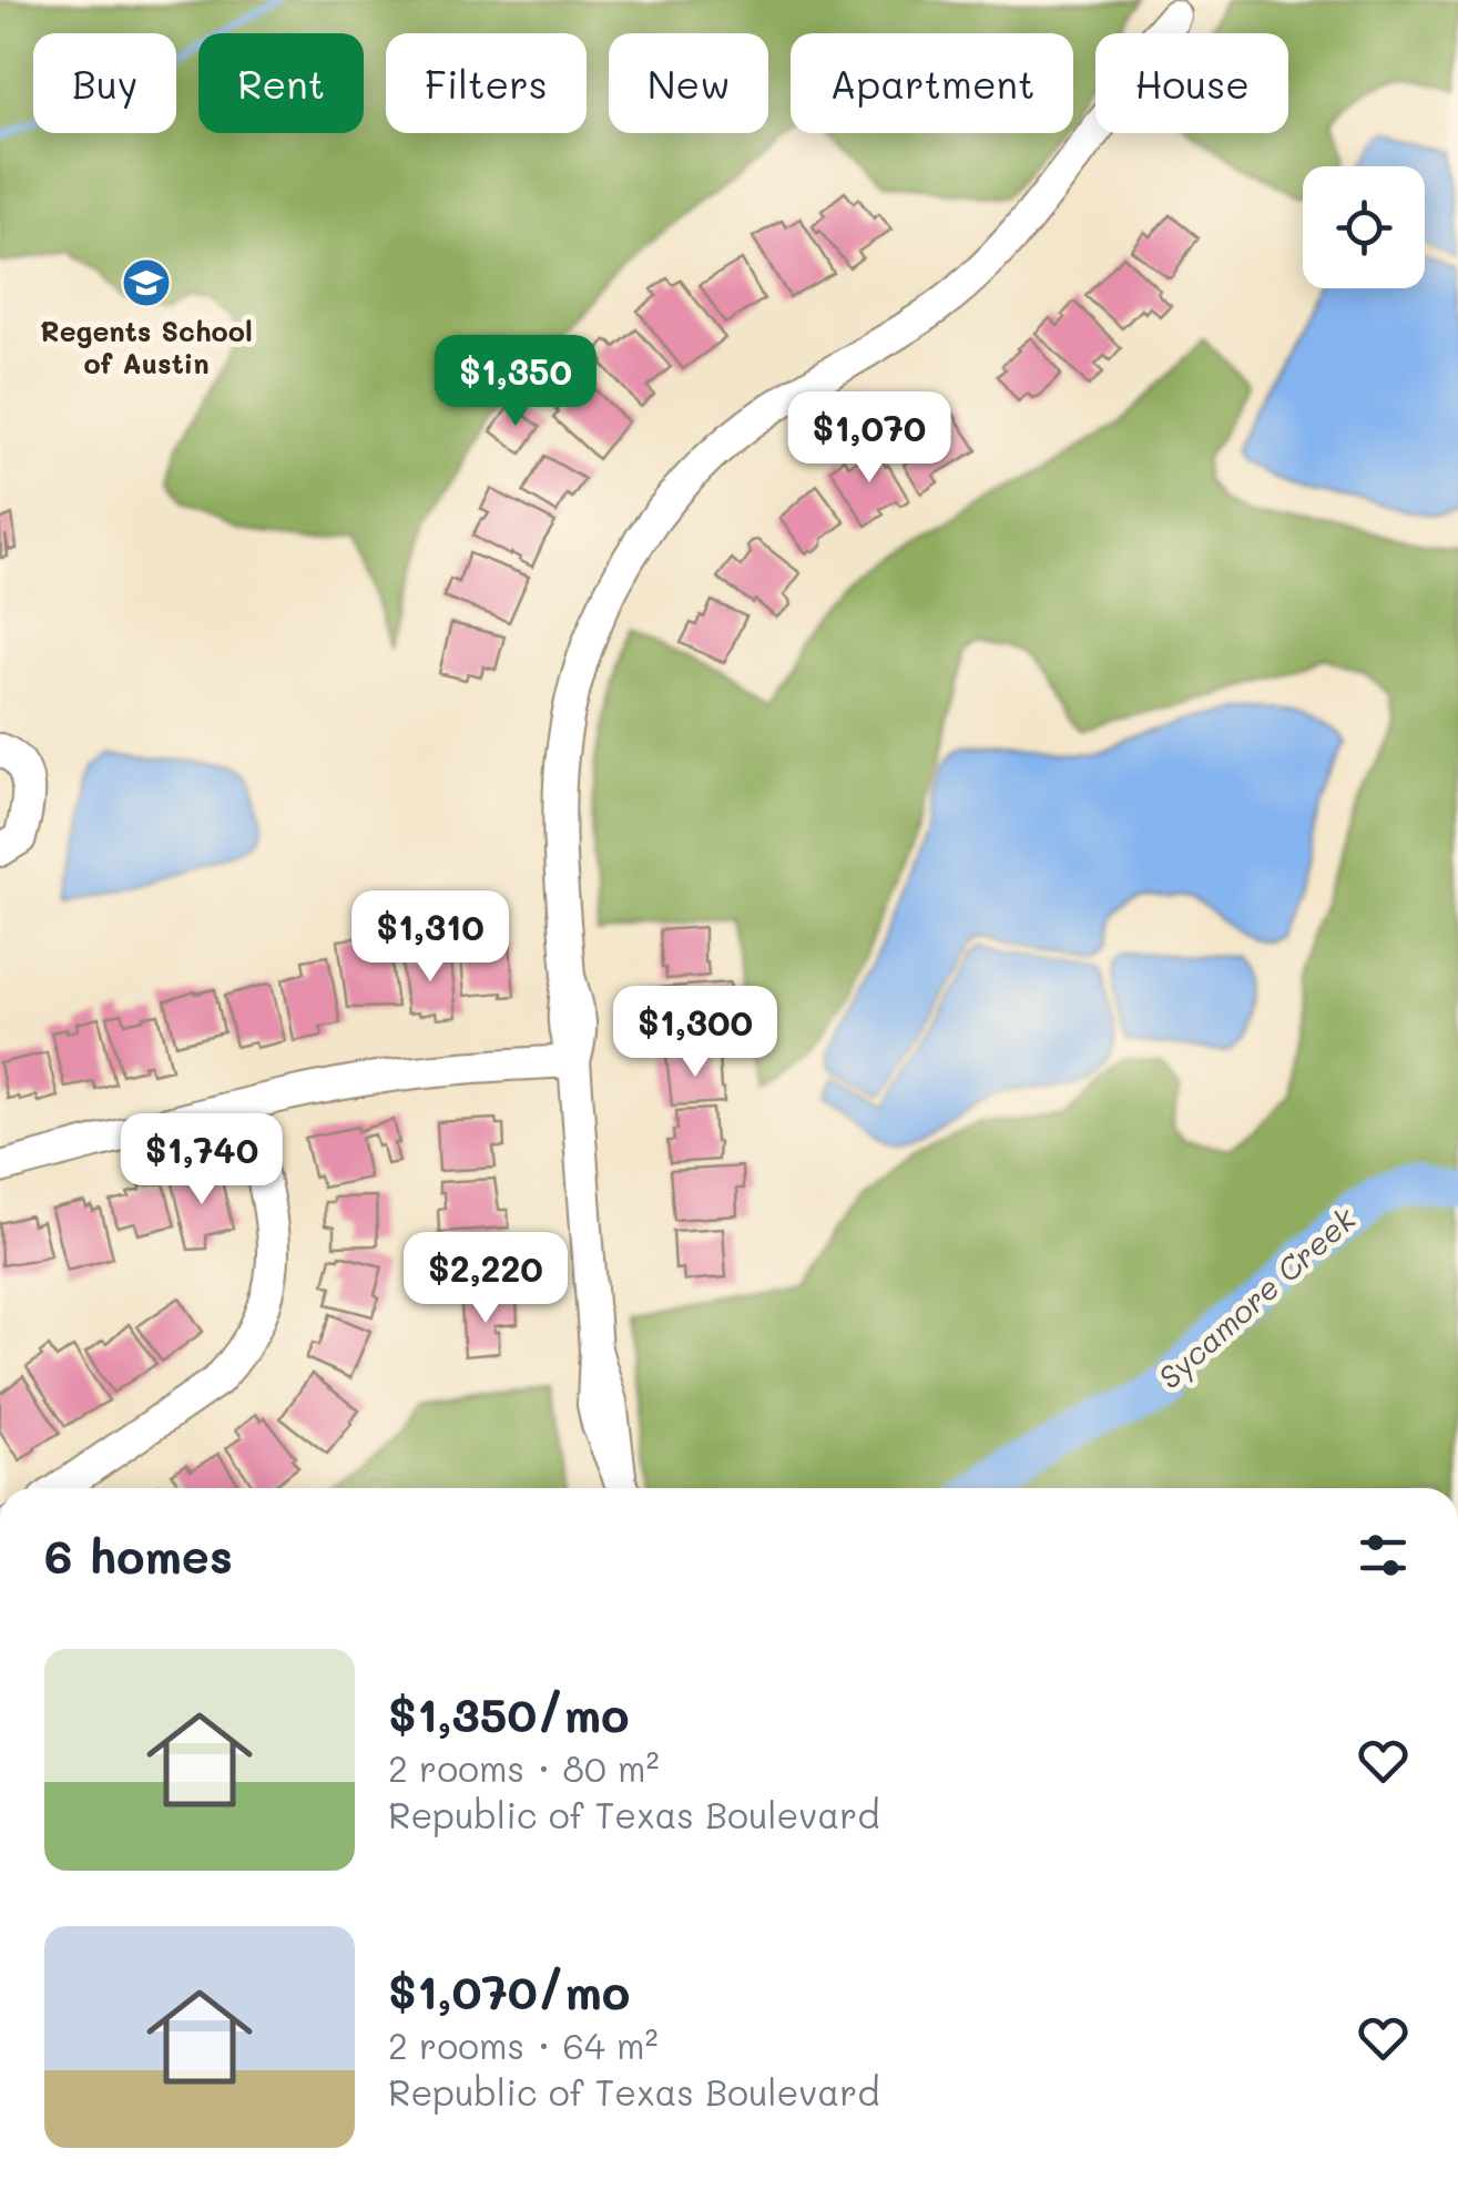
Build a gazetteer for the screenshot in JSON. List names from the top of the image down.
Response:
{
  "water": ["Sycamore Creek"],
  "places": {
    "school or university": ["Regents School of Austin"]
  },
  "page": {
    "chip": [
      "Buy",
      "Rent",
      "Filters",
      "New",
      "Apartment",
      "House"
    ],
    "price": [
      "$1,350",
      "$1,070",
      "$1,310",
      "$1,300",
      "$1,740",
      "$2,220"
    ],
    "heading": "6 homes",
    "list": [
      {
        "name": "$1,350/mo",
        "note": "2 rooms · 80 m² · Republic of Texas Boulevard"
      },
      {
        "name": "$1,070/mo",
        "note": "2 rooms · 64 m² · Republic of Texas Boulevard"
      }
    ]
  }
}
